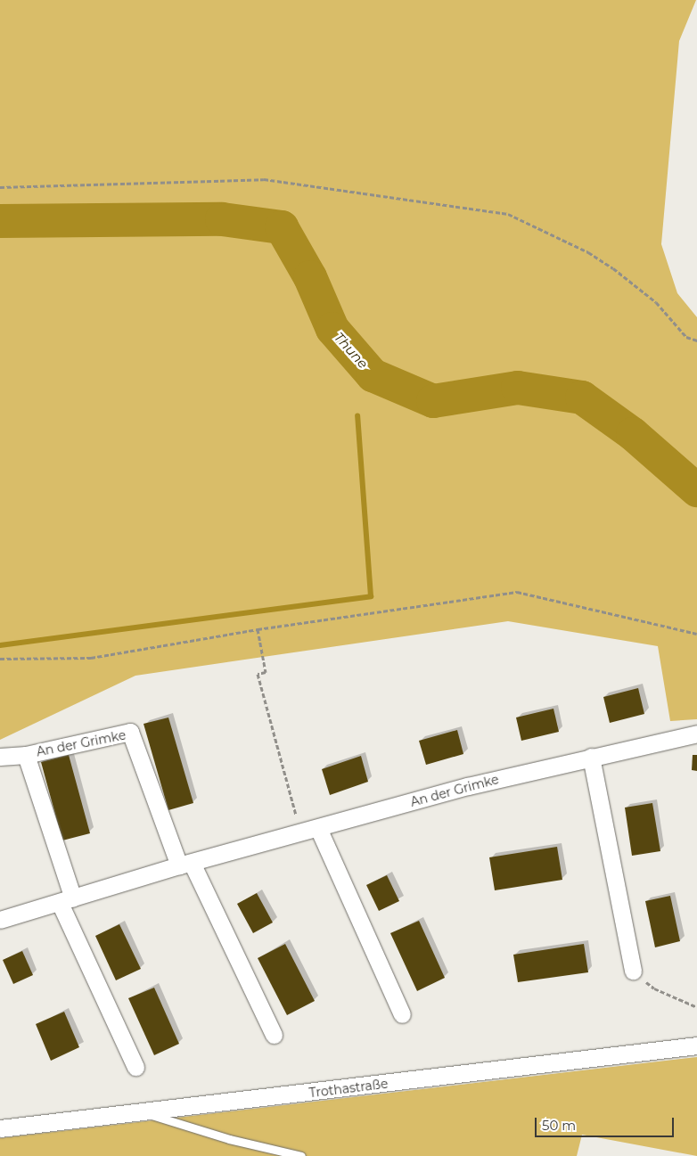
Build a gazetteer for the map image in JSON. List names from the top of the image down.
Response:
{
  "streets": {
    "street": ["An der Grimke", "Trothastraße"]
  },
  "water": ["Thune"],
  "scale_bar": "50 m"
}
